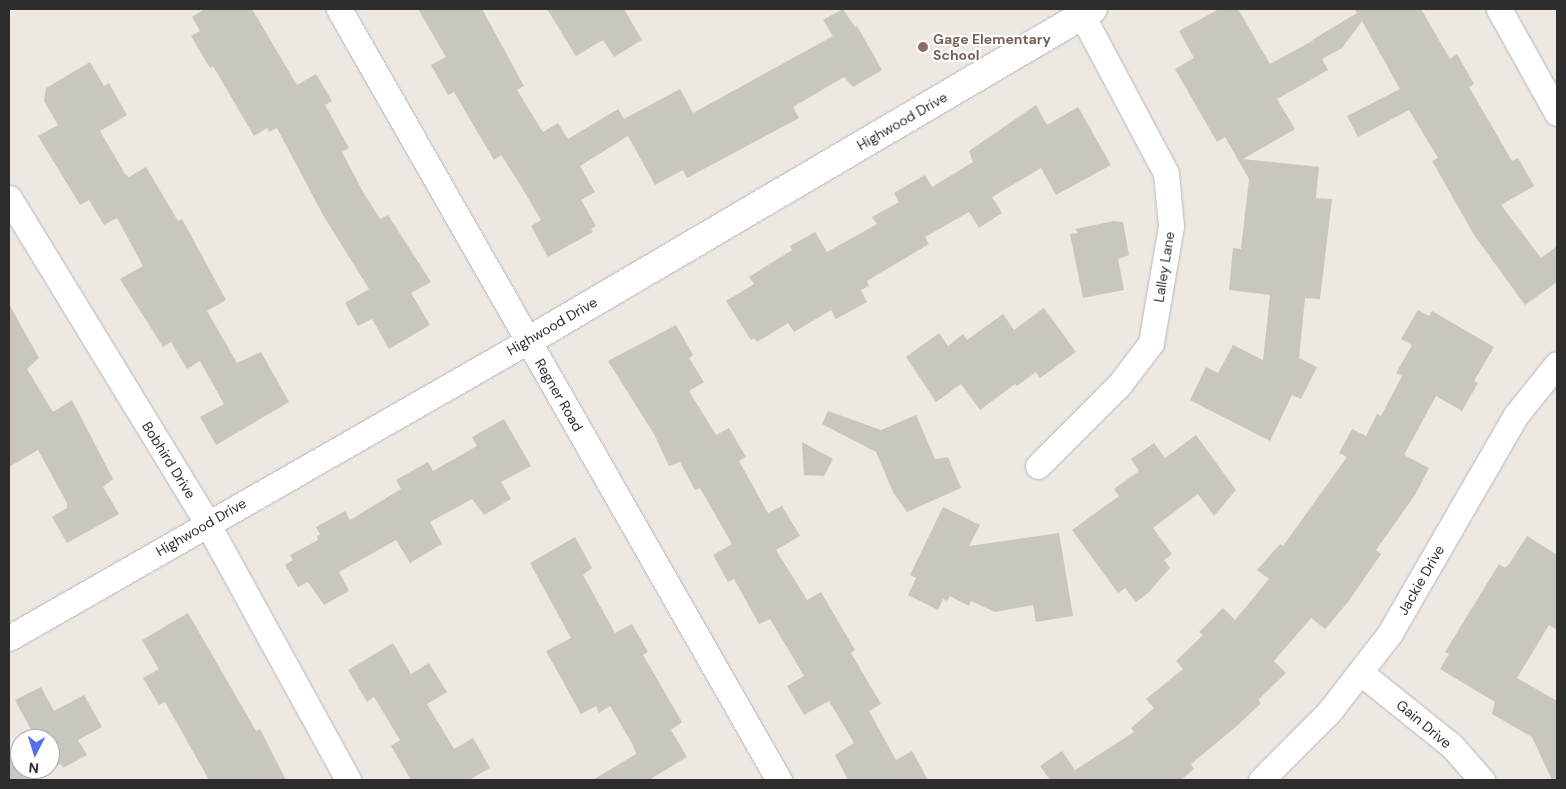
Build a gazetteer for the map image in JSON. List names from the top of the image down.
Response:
{
  "streets": {
    "street": [
      "Highwood Drive",
      "Lalley Lane",
      "Regner Road",
      "Bobhird Drive",
      "Jackie Drive",
      "Gain Drive"
    ]
  },
  "crossings": [
    ["Highwood Drive", "Lalley Lane"],
    ["Highwood Drive", "Regner Road"],
    ["Highwood Drive", "Bobhird Drive"],
    ["Jackie Drive", "Gain Drive"]
  ],
  "places": ["Gage Elementary School"],
  "north": "bottom"
}
